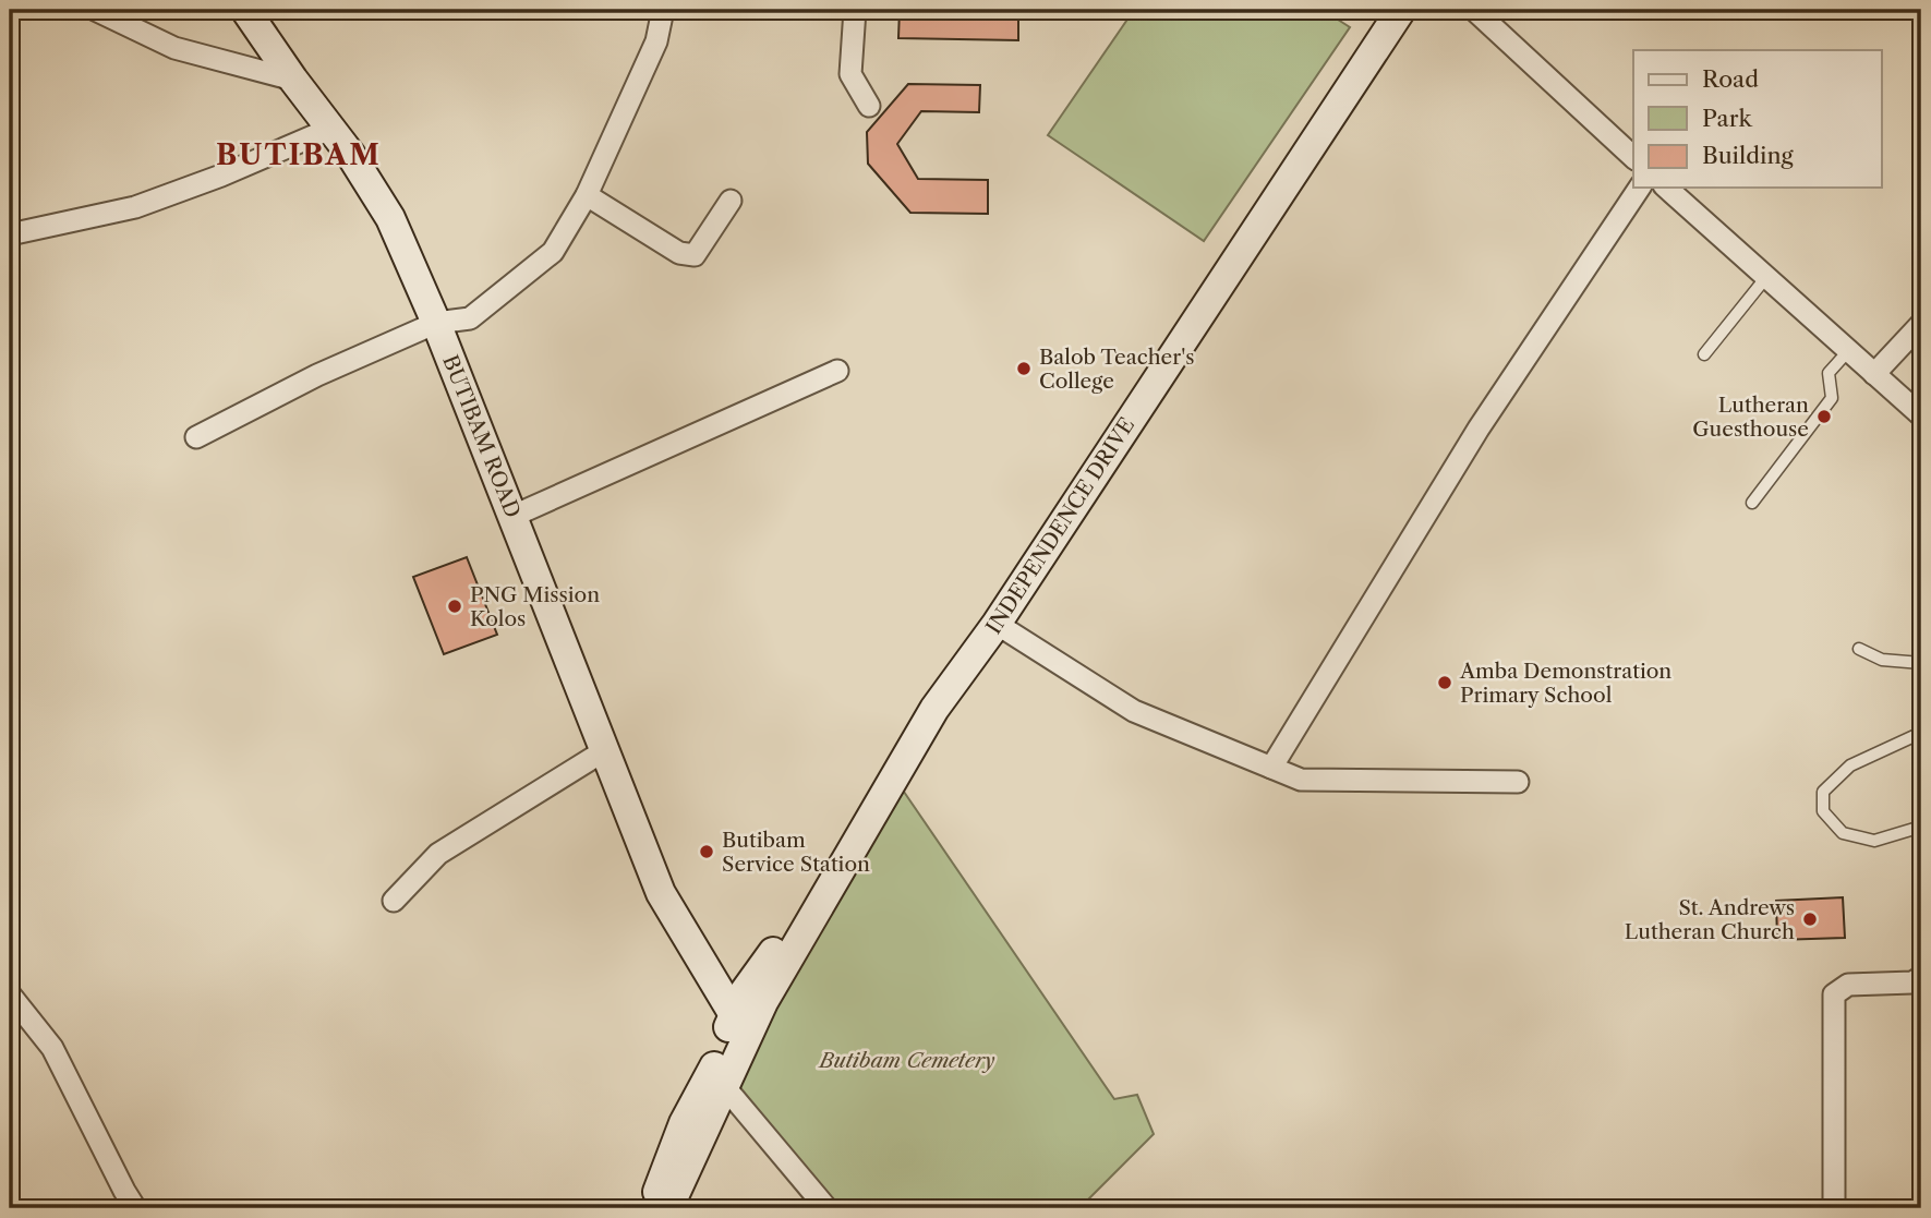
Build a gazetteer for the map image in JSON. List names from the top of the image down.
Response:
{
  "streets": {
    "main road": ["BUTIBAM ROAD", "INDEPENDENCE DRIVE"]
  },
  "crossings": [
    ["BUTIBAM ROAD", "INDEPENDENCE DRIVE"]
  ],
  "districts": ["BUTIBAM"],
  "parks": ["Butibam Cemetery"],
  "places": [
    "Balob Teacher's College",
    "Lutheran Guesthouse",
    "PNG Mission Kolos",
    "Amba Demonstration Primary School",
    "Butibam Service Station",
    "St. Andrews Lutheran Church"
  ],
  "legend": ["Road", "Park", "Building"]
}
